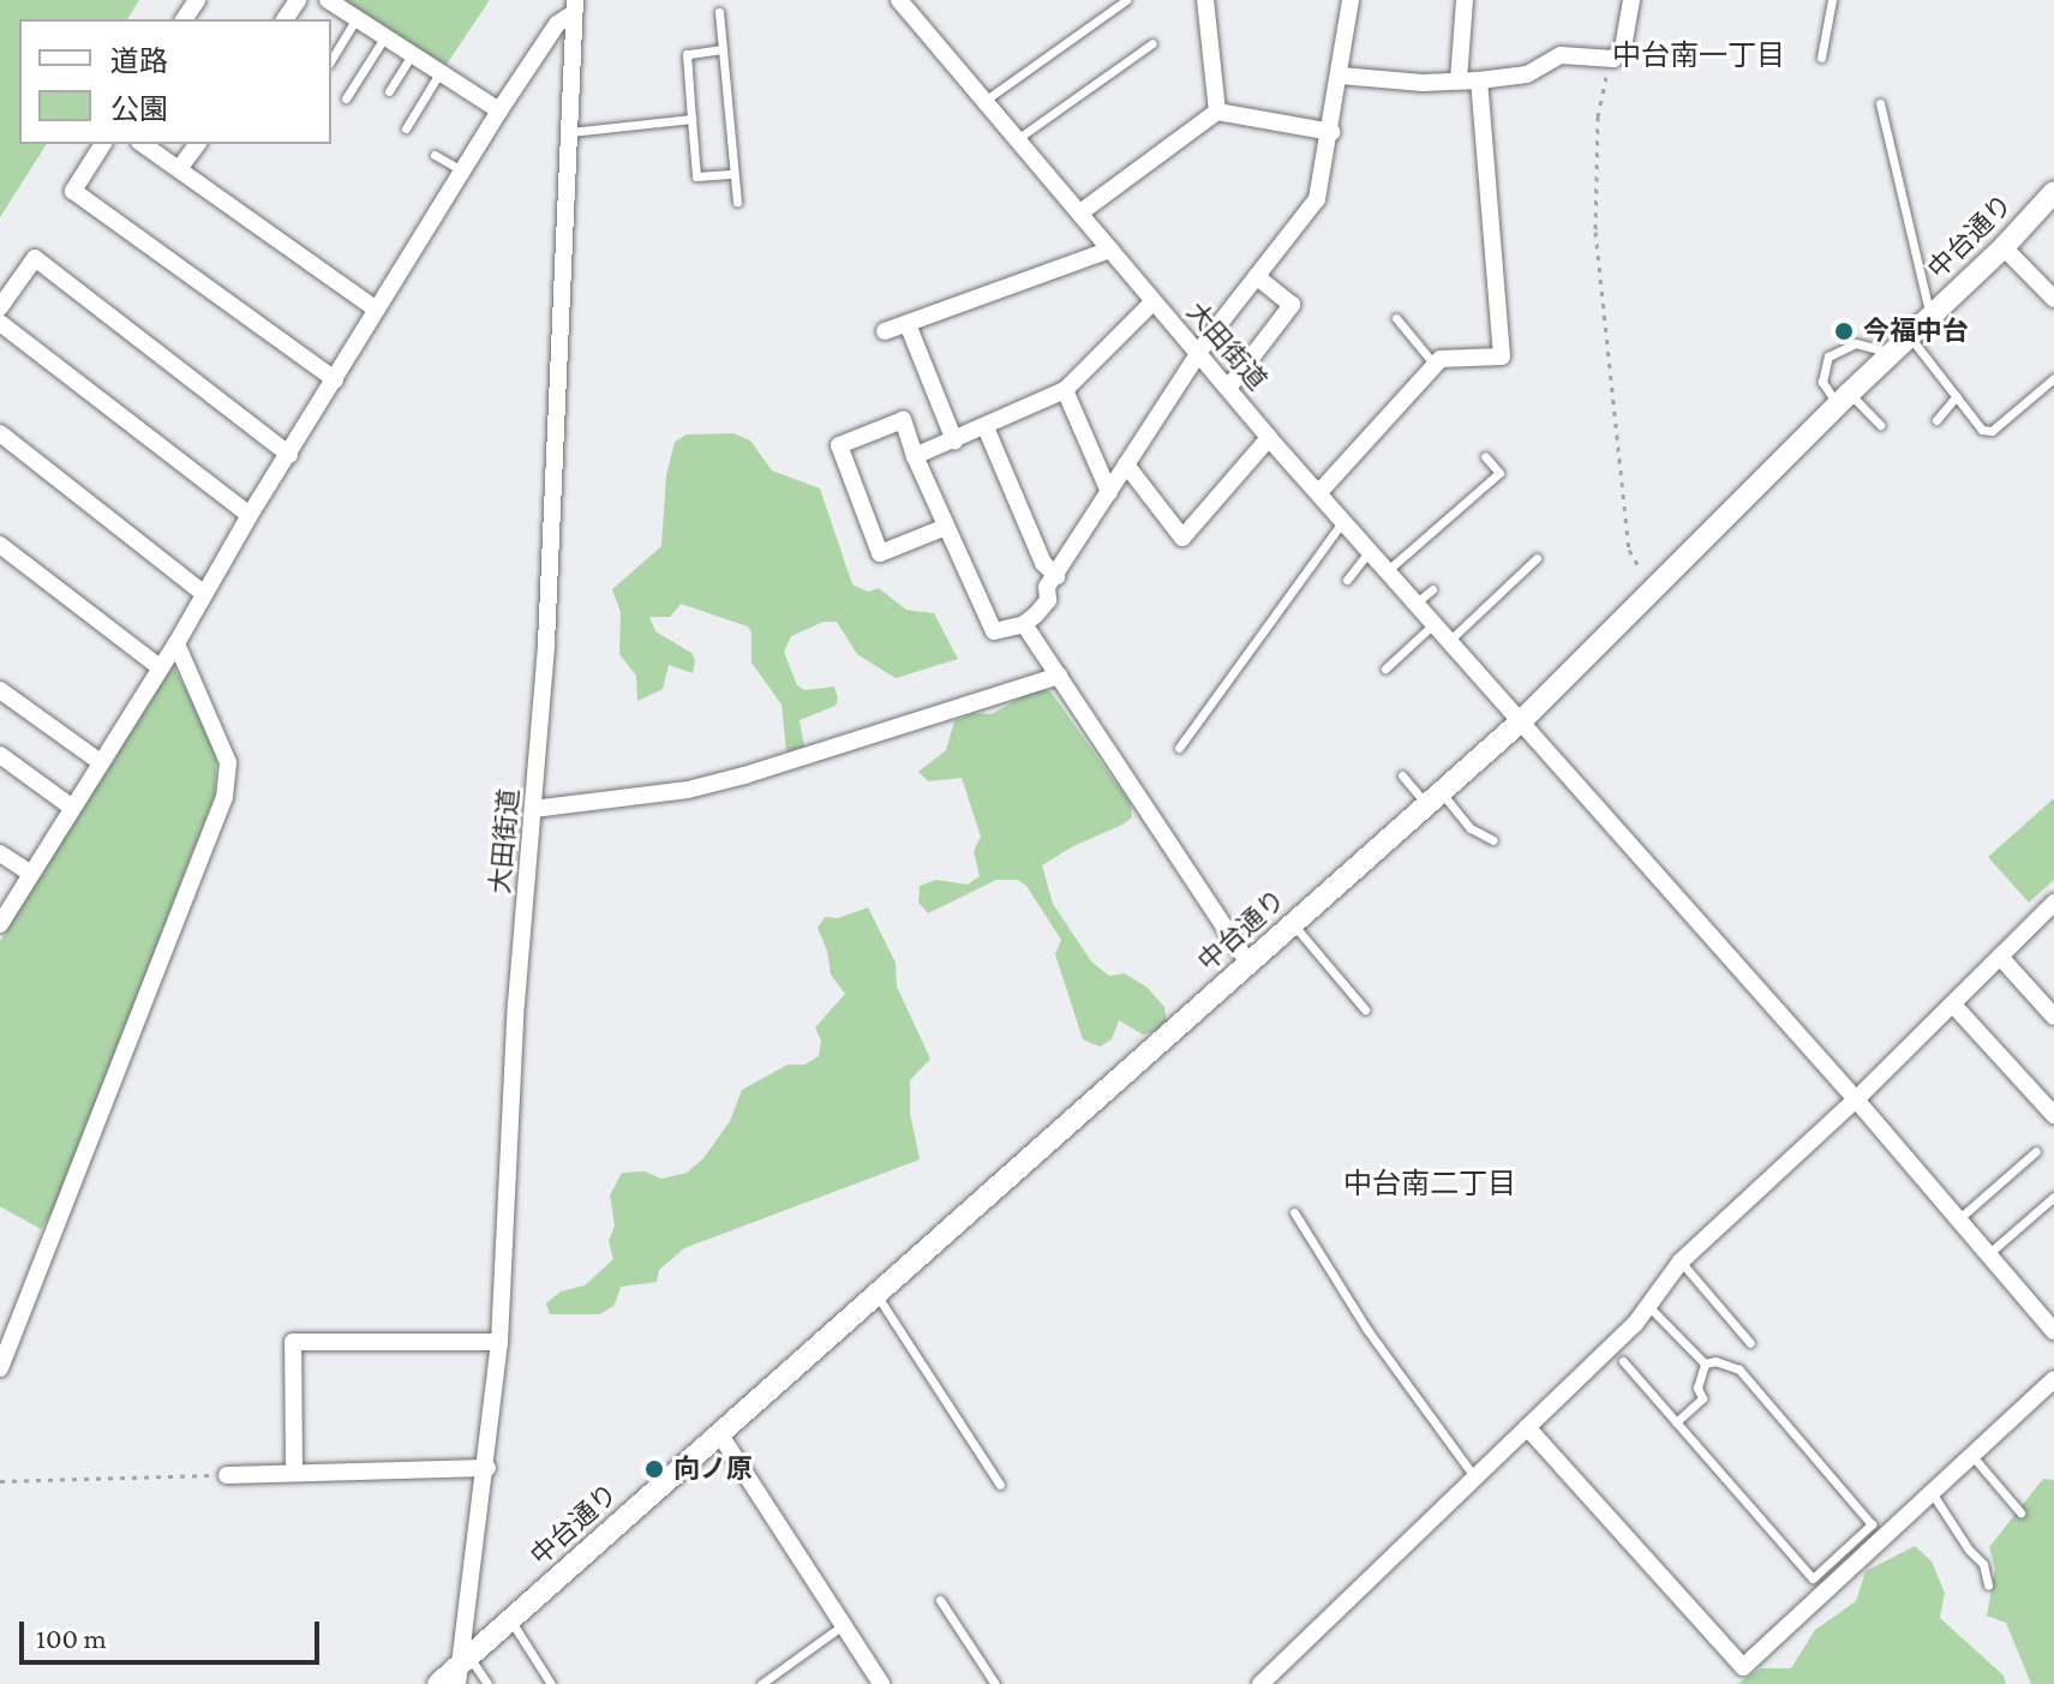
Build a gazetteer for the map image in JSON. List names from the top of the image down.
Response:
{
  "streets": {
    "street": ["中台通り", "大田街道"]
  },
  "crossings": [
    ["中台通り", "大田街道"]
  ],
  "districts": ["中台南一丁目", "中台南二丁目"],
  "places": ["今福中台", "向ノ原"],
  "legend": ["道路", "公園"],
  "scale_bar": "100 m"
}
